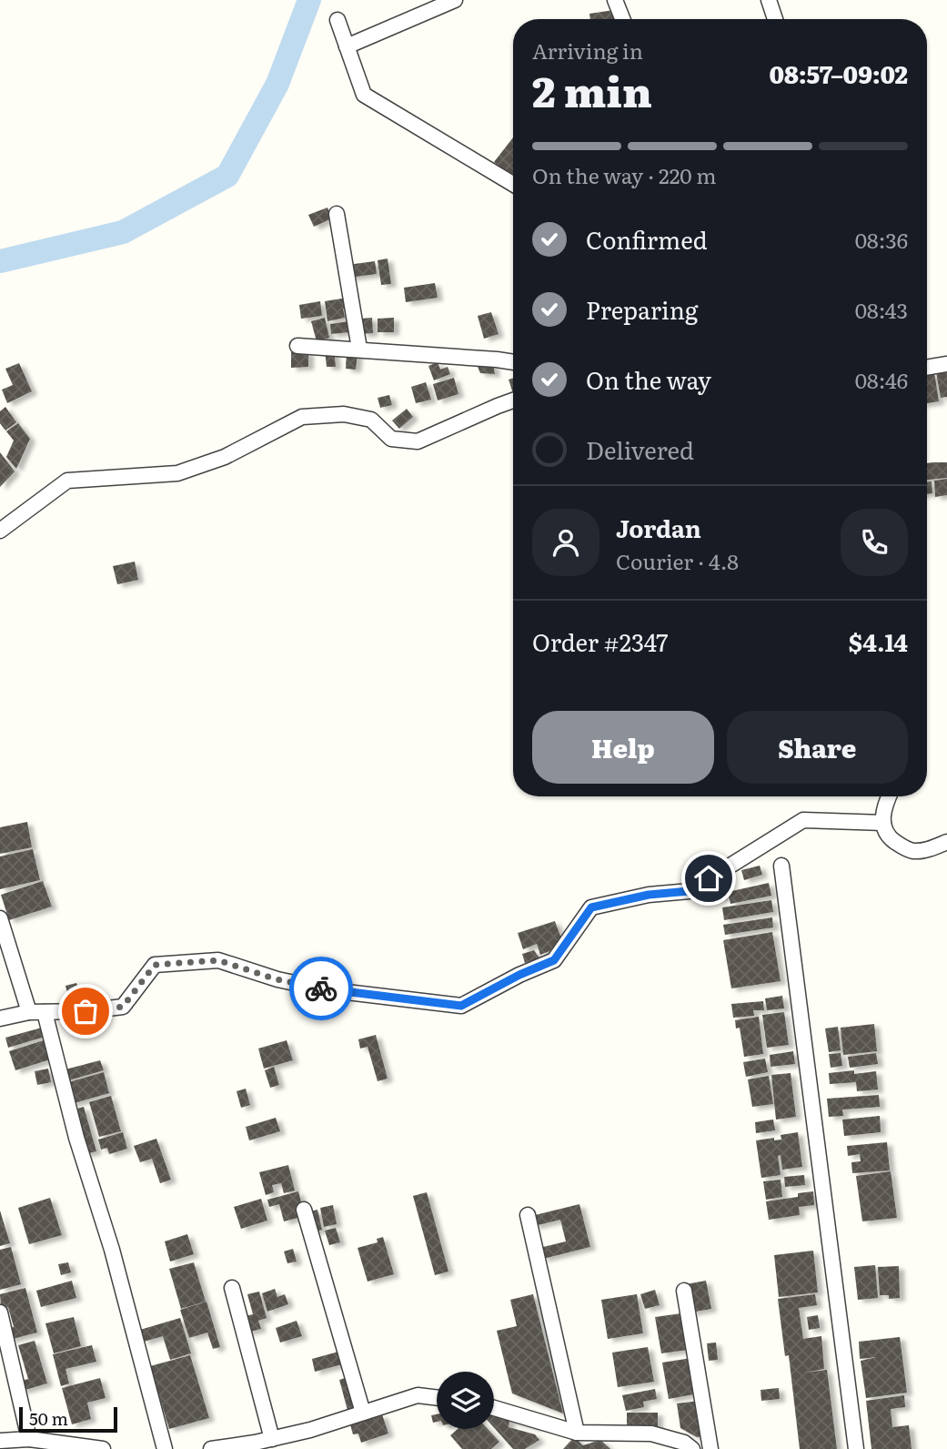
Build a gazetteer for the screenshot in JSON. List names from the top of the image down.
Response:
{
  "scale_bar": "50 m",
  "page": {
    "heading": ["2 min", "Arriving in", "08:57–09:02"],
    "panel": [
      "Jordan",
      "Courier · 4.8",
      "Order #2347",
      "$4.14"
    ],
    "bar": "On the way · 220 m",
    "list": [
      ["Confirmed", "08:36"],
      ["Preparing", "08:43"],
      ["On the way", "08:46"],
      "Delivered"
    ],
    "buttons": ["Help", "Share"],
    "scale": "50 m"
  }
}
